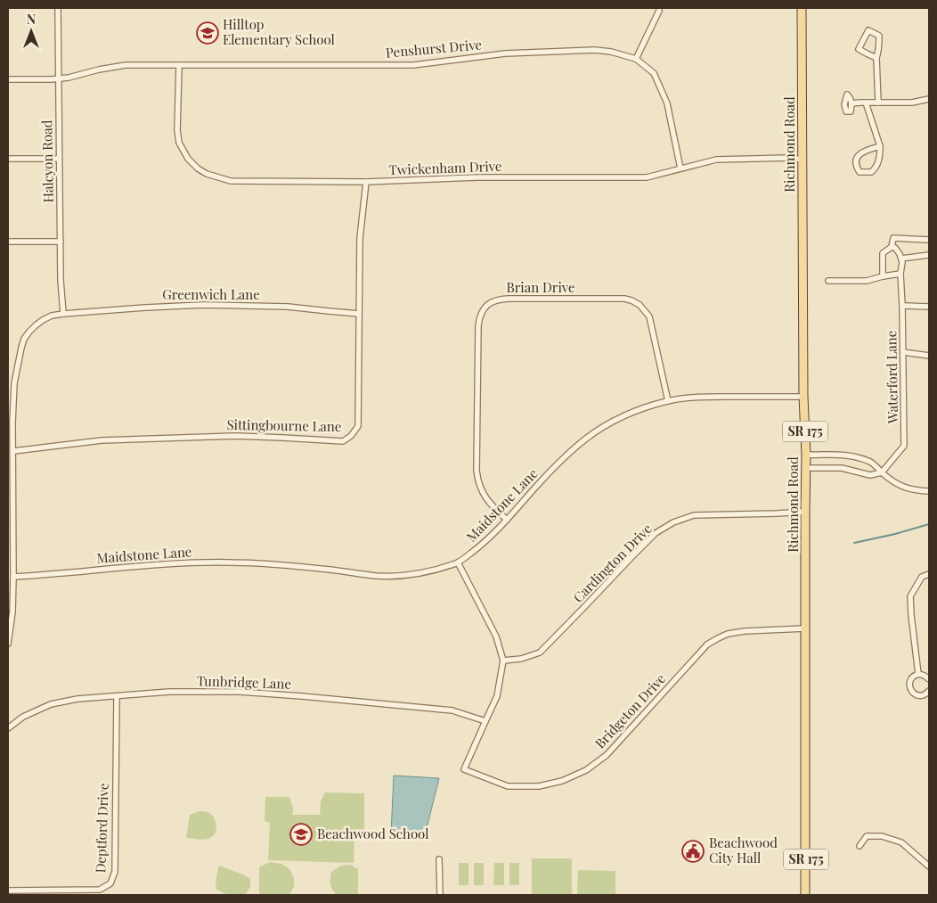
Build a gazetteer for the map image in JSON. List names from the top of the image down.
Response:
{
  "streets": {
    "main road": ["Richmond Road", "SR 175"],
    "street": [
      "Penshurst Drive",
      "Halcyon Road",
      "Twickenham Drive",
      "Brian Drive",
      "Greenwich Lane",
      "Waterford Lane",
      "Sittingbourne Lane",
      "Maidstone Lane",
      "Cardington Drive",
      "Tunbridge Lane",
      "Bridgeton Drive",
      "Deptford Drive"
    ]
  },
  "crossings": [
    ["Penshurst Drive", "Halcyon Road"],
    ["Penshurst Drive", "Twickenham Drive"],
    ["Richmond Road", "Twickenham Drive"],
    ["Richmond Road", "Maidstone Lane"],
    ["Richmond Road", "Cardington Drive"],
    ["Richmond Road", "Bridgeton Drive"],
    ["Halcyon Road", "Greenwich Lane"],
    ["Twickenham Drive", "Sittingbourne Lane"],
    ["Brian Drive", "Maidstone Lane"],
    ["Greenwich Lane", "Sittingbourne Lane"],
    ["Greenwich Lane", "Maidstone Lane"],
    ["Tunbridge Lane", "Bridgeton Drive"],
    ["Tunbridge Lane", "Deptford Drive"]
  ],
  "places": {
    "school or university": ["Hilltop Elementary School", "Beachwood School"],
    "public building": ["Beachwood City Hall"]
  },
  "north": "top"
}
